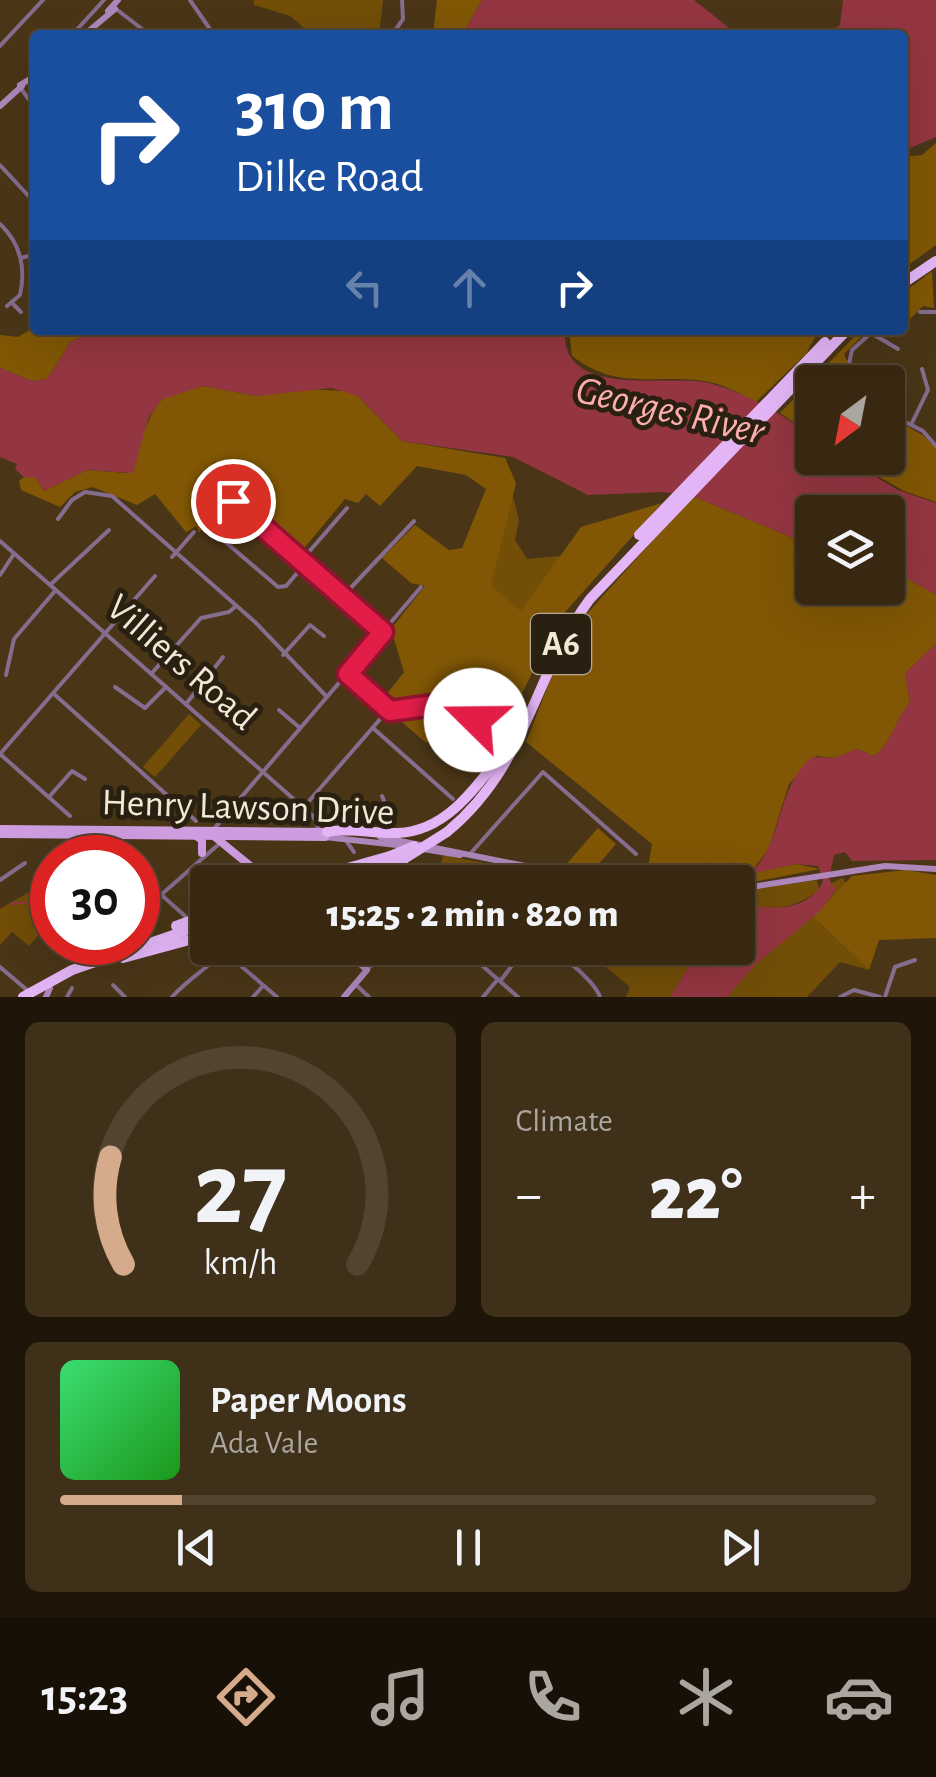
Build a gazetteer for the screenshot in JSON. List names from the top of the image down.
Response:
{
  "streets": {
    "highway": ["A6"],
    "main road": ["Henry Lawson Drive"],
    "street": ["Villiers Road"]
  },
  "crossings": [
    ["A6", "Villiers Road"],
    ["A6", "Henry Lawson Drive"],
    ["Villiers Road", "Henry Lawson Drive"]
  ],
  "water": ["Georges River"],
  "north": "bottom left",
  "page": {
    "turn": ["310 m", "Dilke Road"],
    "limit": "30",
    "trip": "15:25 · 2 min · 820 m",
    "tile": "Climate",
    "heat": ["−", "22°", "+"],
    "song": ["Paper Moons", "Ada Vale"],
    "tabs": "15:23",
    "gauge": ["27", "km/h"]
  }
}
